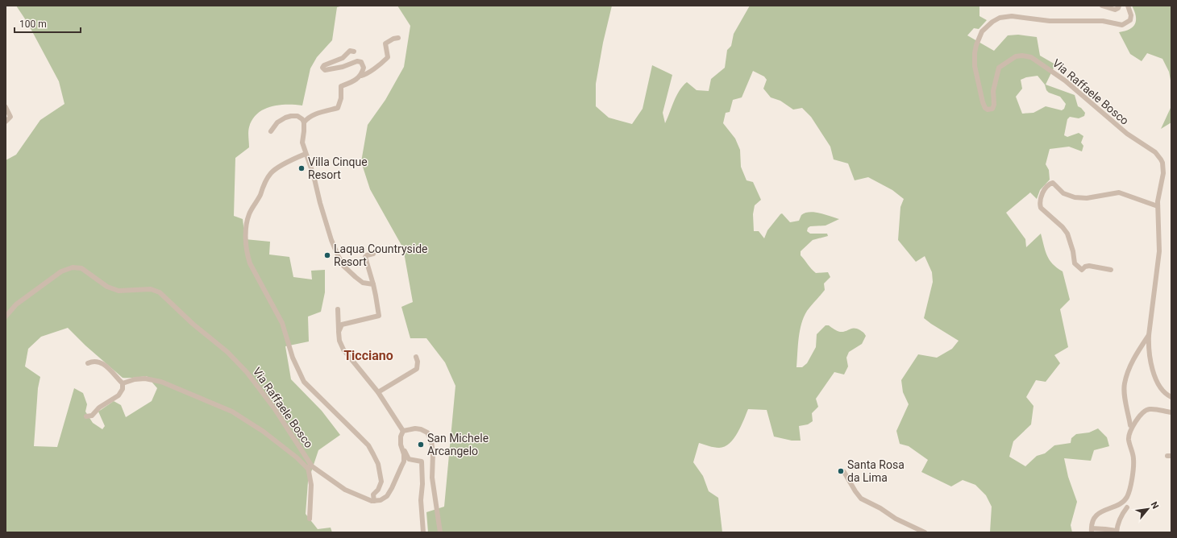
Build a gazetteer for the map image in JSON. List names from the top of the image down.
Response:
{
  "streets": {
    "street": ["Via Raffaele Bosco"]
  },
  "districts": ["Ticciano"],
  "places": [
    "Villa Cinque Resort",
    "Laqua Countryside Resort",
    "San Michele Arcangelo",
    "Santa Rosa da Lima"
  ],
  "scale_bar": "100 m",
  "north": "top right"
}
